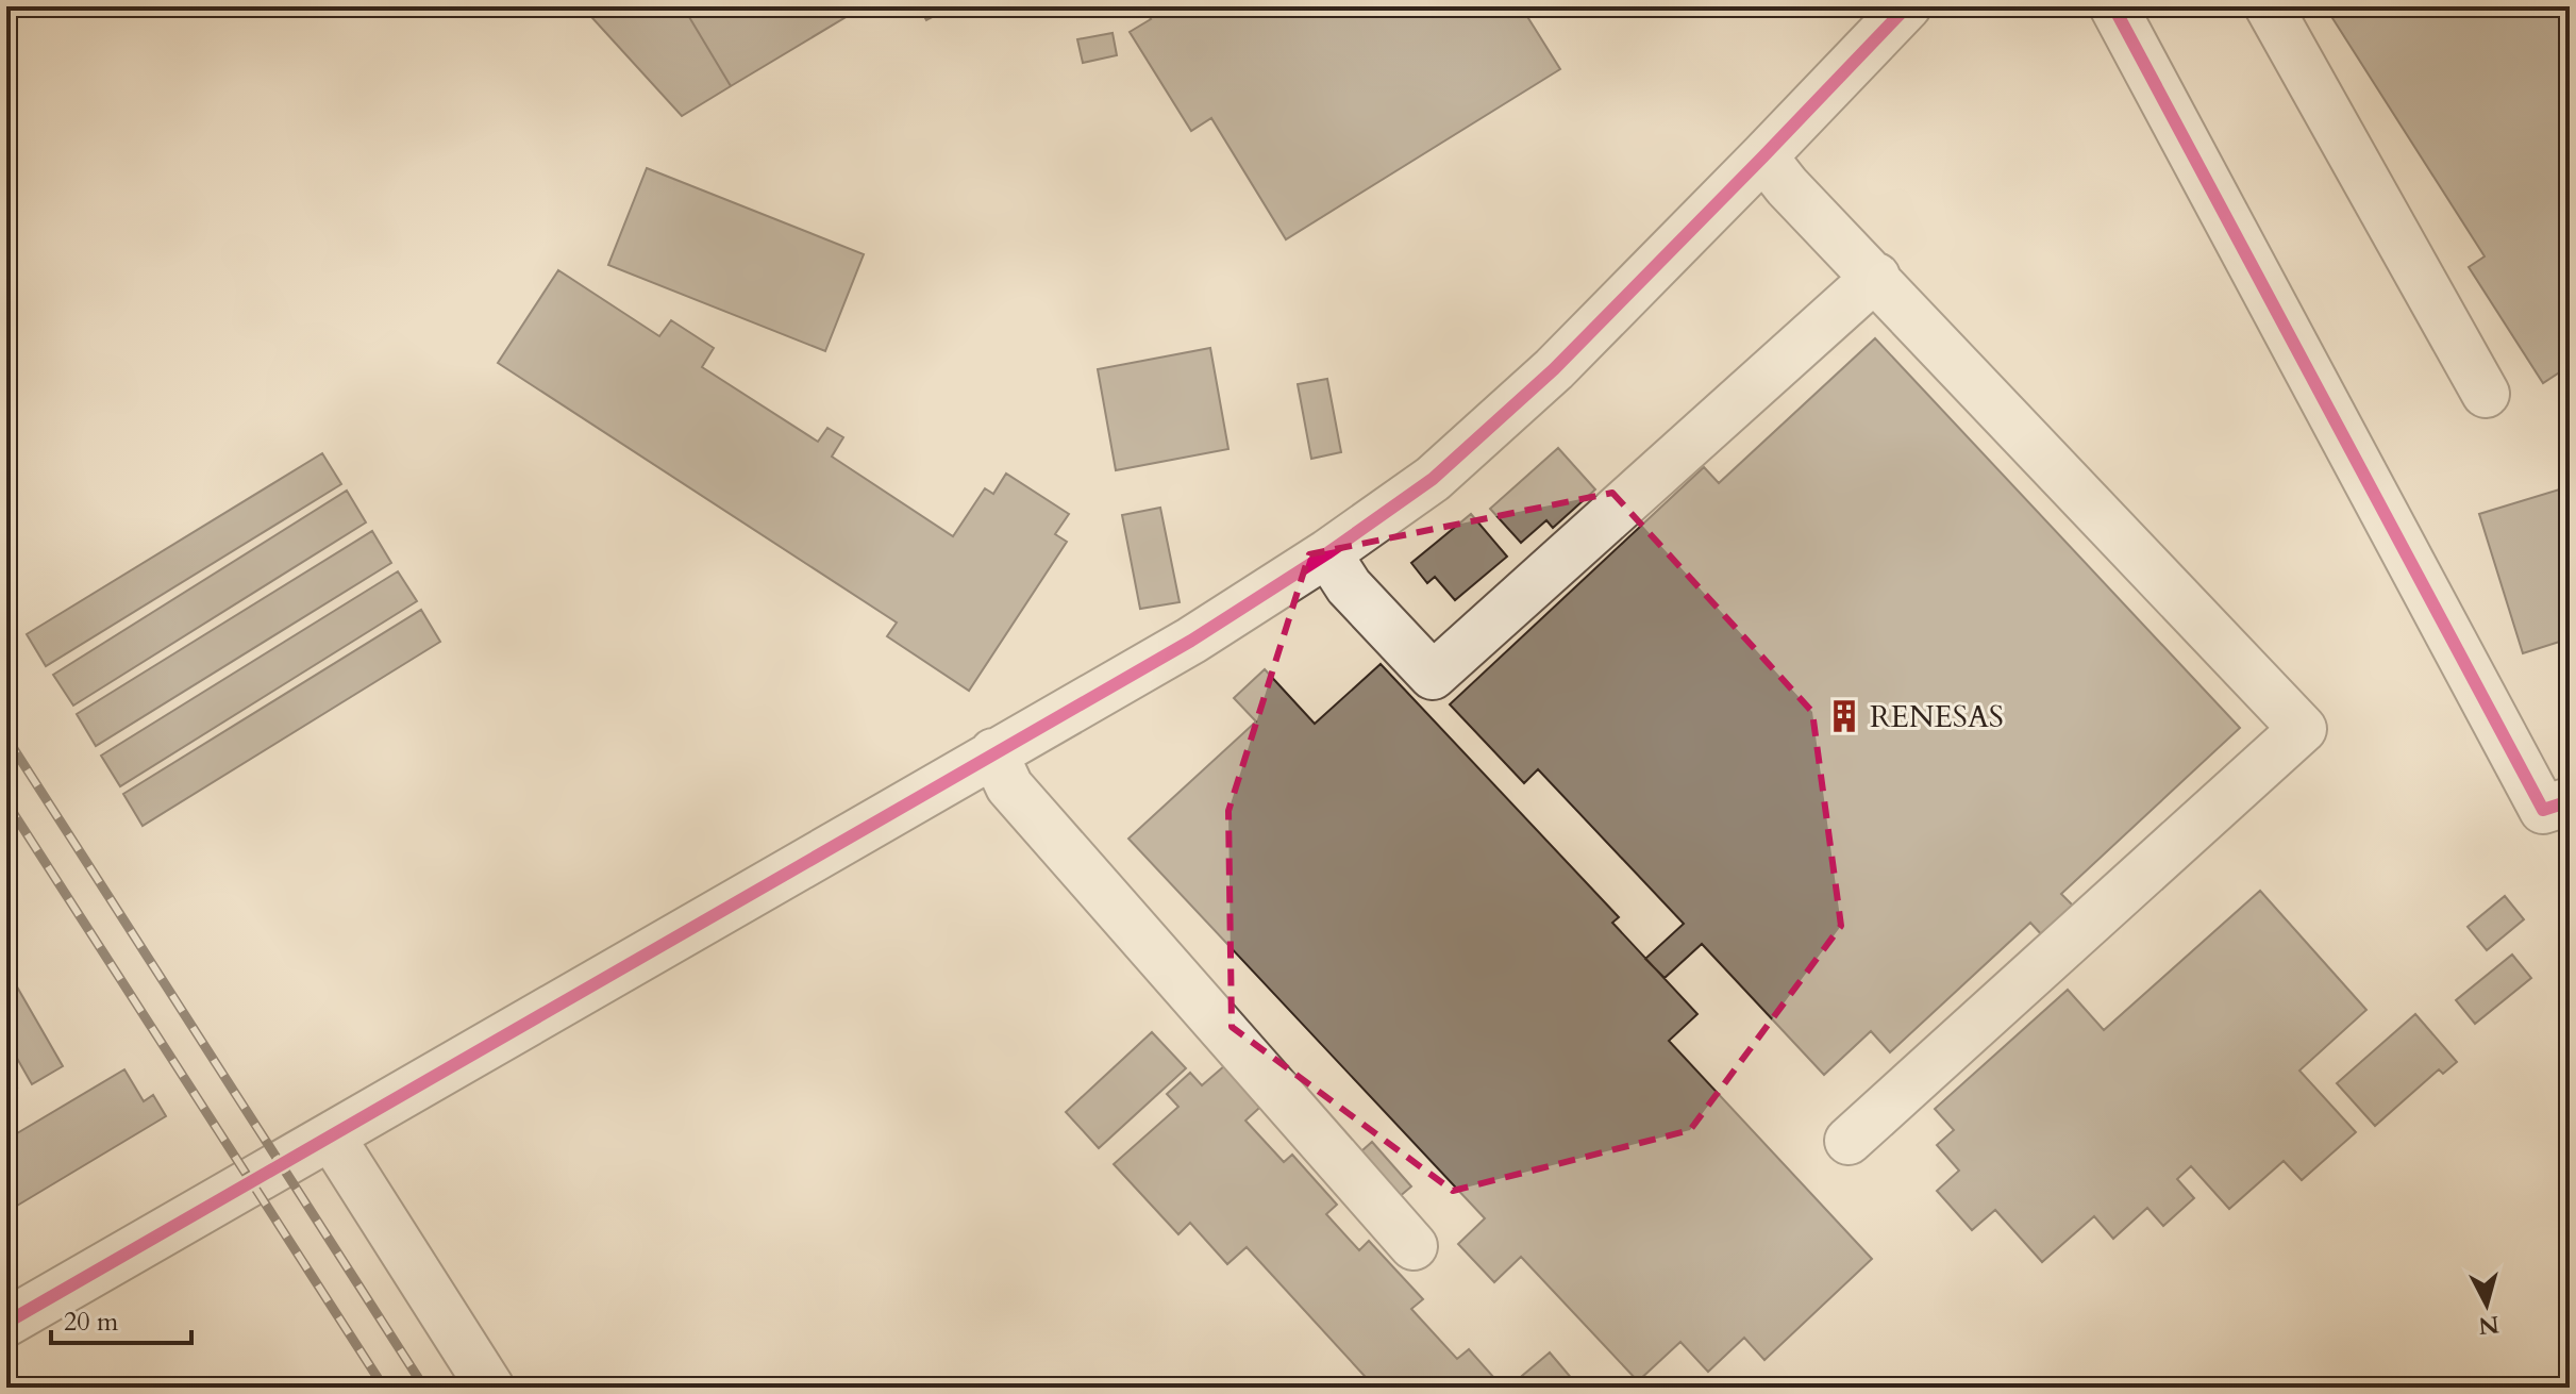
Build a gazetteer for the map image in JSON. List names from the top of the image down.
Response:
{
  "places": {
    "building": ["RENESAS"]
  },
  "scale_bar": "20 m",
  "north": "bottom"
}
